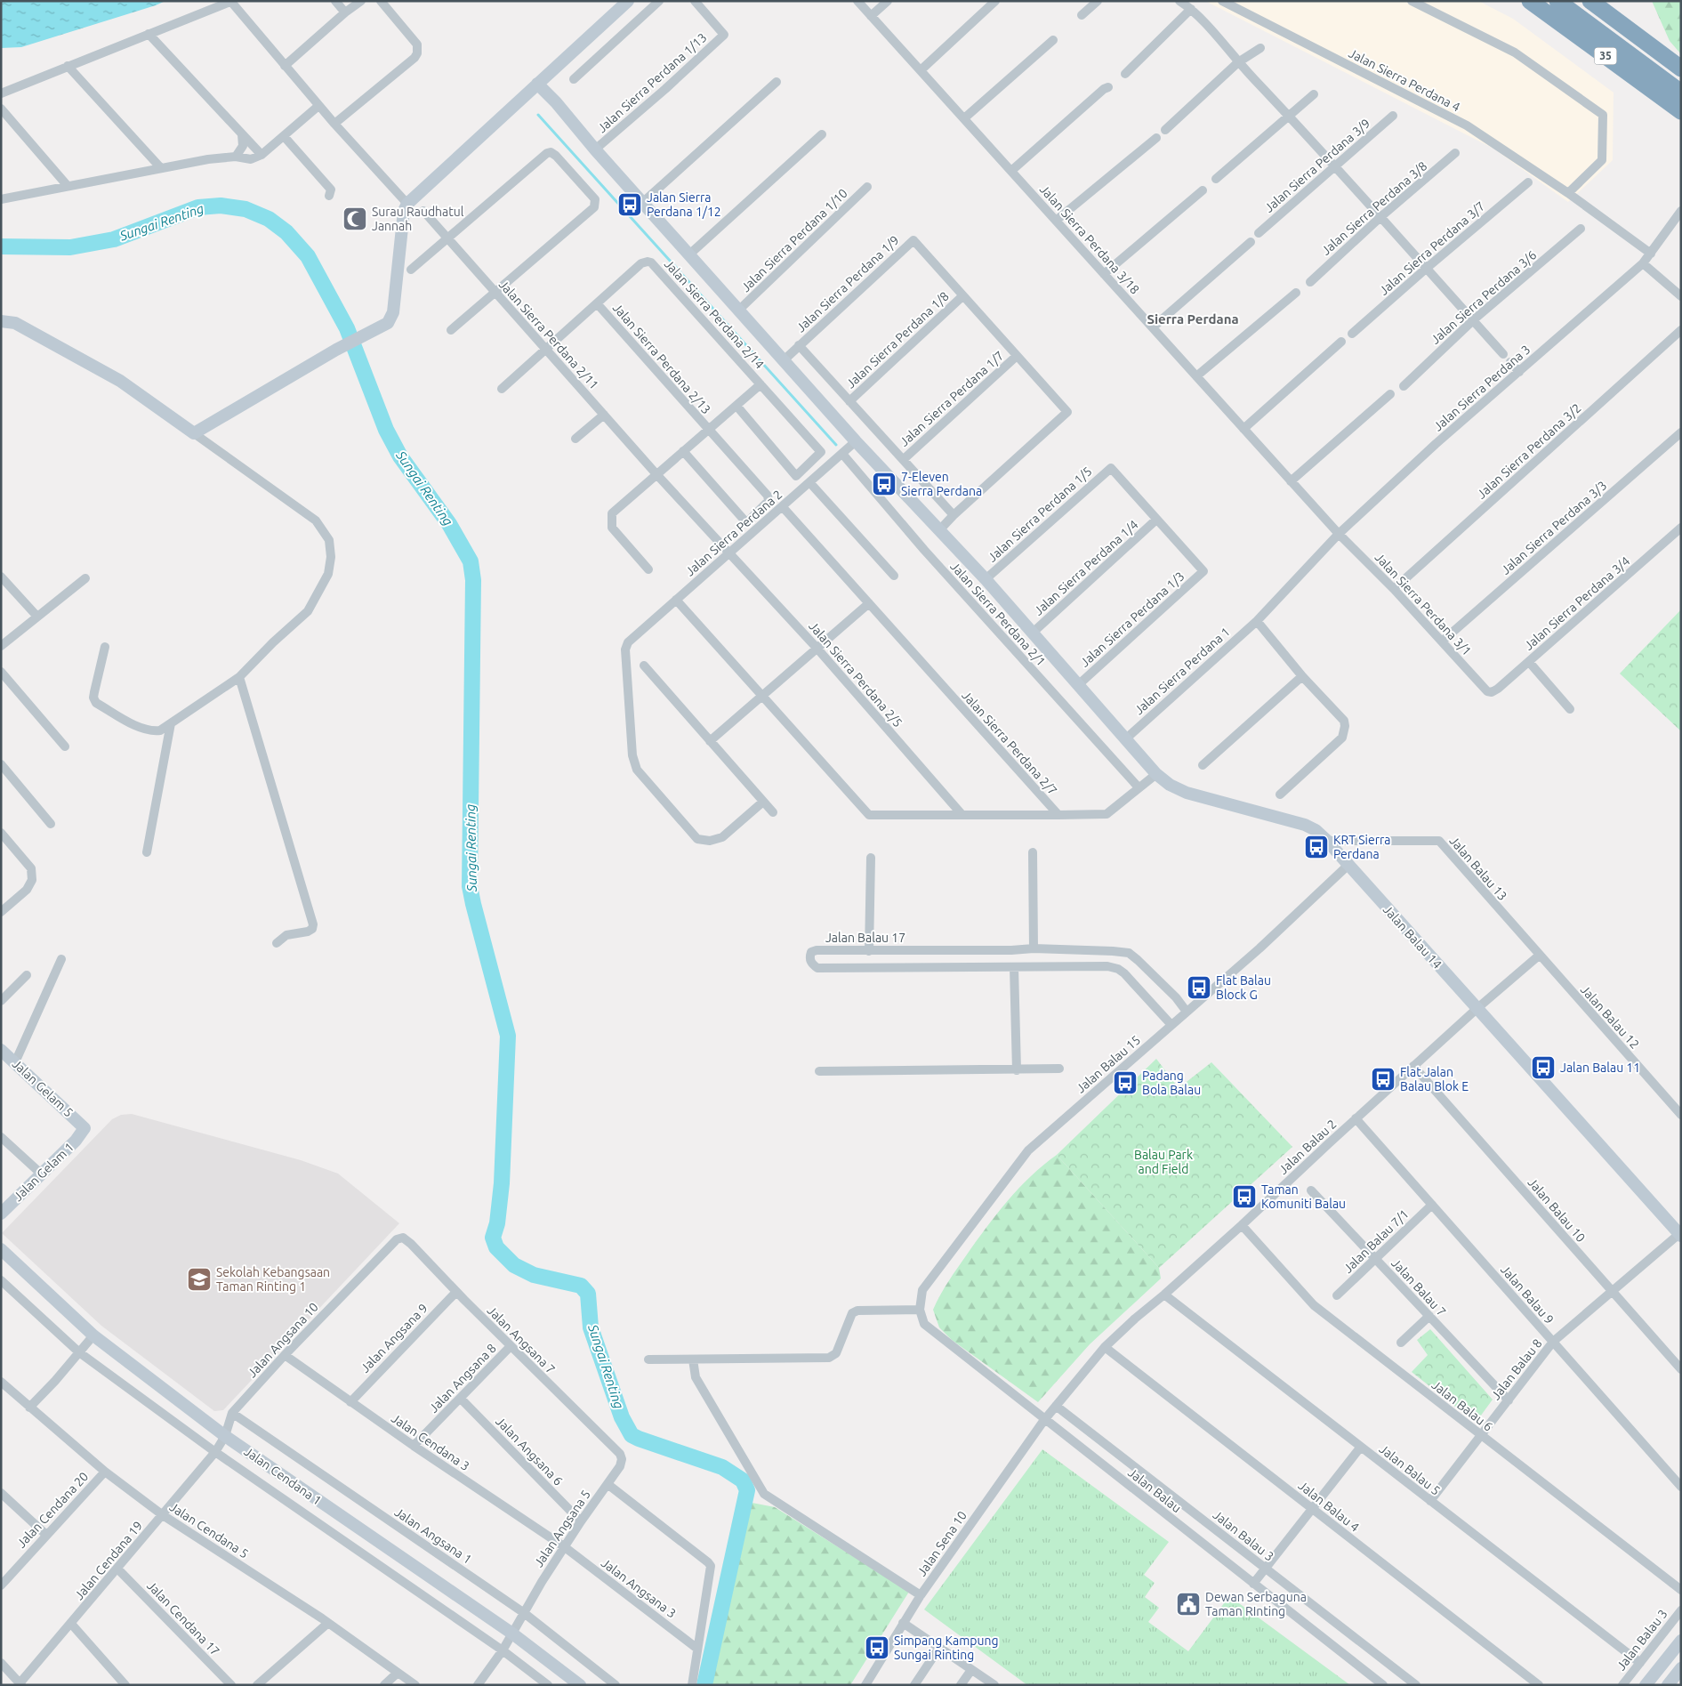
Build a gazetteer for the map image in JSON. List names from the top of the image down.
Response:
{
  "streets": {
    "highway": ["35"],
    "street": [
      "Jalan Sierra Perdana 4",
      "Jalan Sierra Perdana 1/13",
      "Jalan Sierra Perdana 3/9",
      "Jalan Sierra Perdana 3/8",
      "Jalan Sierra Perdana 3/18",
      "Jalan Sierra Perdana 1/10",
      "Jalan Sierra Perdana 3/7",
      "Jalan Sierra Perdana 1/9",
      "Jalan Sierra Perdana 3/6",
      "Jalan Sierra Perdana 2/14",
      "Jalan Sierra Perdana 2/11",
      "Jalan Sierra Perdana 1/8",
      "Jalan Sierra Perdana 2/13",
      "Jalan Sierra Perdana 3",
      "Jalan Sierra Perdana 1/7",
      "Jalan Sierra Perdana 3/2",
      "Jalan Sierra Perdana 1/5",
      "Jalan Sierra Perdana 3/3",
      "Jalan Sierra Perdana 2",
      "Jalan Sierra Perdana 1/4",
      "Jalan Sierra Perdana 3/4",
      "Jalan Sierra Perdana 3/1",
      "Jalan Sierra Perdana 2/1",
      "Jalan Sierra Perdana 1/3",
      "Jalan Sierra Perdana 1",
      "Jalan Sierra Perdana 2/5",
      "Jalan Sierra Perdana 2/7",
      "Jalan Balau 13",
      "Jalan Balau 14",
      "Jalan Balau 17",
      "Jalan Balau 12",
      "Jalan Balau 15",
      "Jalan Gelam 5",
      "Jalan Balau 2",
      "Jalan Gelam 1",
      "Jalan Balau 10",
      "Jalan Balau 7/1",
      "Jalan Balau 7",
      "Jalan Balau 9",
      "Jalan Angsana 9",
      "Jalan Angsana 10",
      "Jalan Angsana 7",
      "Jalan Balau 8",
      "Jalan Angsana 8",
      "Jalan Balau 6",
      "Jalan Cendana 3",
      "Jalan Angsana 6",
      "Jalan Balau 5",
      "Jalan Cendana 1",
      "Jalan Balau",
      "Jalan Balau 4",
      "Jalan Cendana 20",
      "Jalan Angsana 5",
      "Jalan Cendana 5",
      "Jalan Angsana 1",
      "Jalan Balau 3",
      "Jalan Sena 10",
      "Jalan Cendana 19",
      "Jalan Angsana 3",
      "Jalan Cendana 17"
    ]
  },
  "crossings": [
    ["Jalan Sierra Perdana 4", "Jalan Sierra Perdana 3"],
    ["Jalan Sierra Perdana 1/13", "Jalan Balau 14"],
    ["Jalan Sierra Perdana 3/18", "Jalan Sierra Perdana 3"],
    ["Jalan Sierra Perdana 3/18", "Jalan Sierra Perdana 3/1"],
    ["Jalan Sierra Perdana 1/10", "Jalan Balau 14"],
    ["Jalan Sierra Perdana 1/9", "Jalan Sierra Perdana 1/8"],
    ["Jalan Sierra Perdana 1/9", "Jalan Balau 14"],
    ["Jalan Sierra Perdana 2/14", "Jalan Sierra Perdana 2/13"],
    ["Jalan Sierra Perdana 2/11", "Jalan Sierra Perdana 2/5"],
    ["Jalan Sierra Perdana 3", "Jalan Sierra Perdana 3/1"],
    ["Jalan Sierra Perdana 3", "Jalan Sierra Perdana 1"],
    ["Jalan Sierra Perdana 3/2", "Jalan Sierra Perdana 3/1"],
    ["Jalan Sierra Perdana 1/5", "Jalan Sierra Perdana 1/4"],
    ["Jalan Sierra Perdana 1/5", "Jalan Sierra Perdana 1/3"],
    ["Jalan Sierra Perdana 1/5", "Jalan Balau 14"],
    ["Jalan Sierra Perdana 3/3", "Jalan Sierra Perdana 3/1"],
    ["Jalan Sierra Perdana 2", "Jalan Sierra Perdana 2/1"],
    ["Jalan Sierra Perdana 2", "Jalan Sierra Perdana 2/5"],
    ["Jalan Sierra Perdana 2", "Jalan Sierra Perdana 2/7"],
    ["Jalan Sierra Perdana 2", "Jalan Balau 14"],
    ["Jalan Sierra Perdana 1/4", "Jalan Sierra Perdana 1/3"],
    ["Jalan Sierra Perdana 1/4", "Jalan Balau 14"],
    ["Jalan Sierra Perdana 3/4", "Jalan Sierra Perdana 3/1"],
    ["Jalan Sierra Perdana 1/3", "Jalan Balau 14"],
    ["Jalan Sierra Perdana 1", "Jalan Balau 14"],
    ["Jalan Balau 13", "Jalan Balau 14"],
    ["Jalan Balau 13", "Jalan Balau 12"],
    ["Jalan Balau 13", "Jalan Balau 2"],
    ["Jalan Balau 14", "Jalan Balau 15"],
    ["Jalan Balau 14", "Jalan Balau 2"],
    ["Jalan Balau 17", "Jalan Balau 15"],
    ["Jalan Balau 12", "Jalan Balau 2"],
    ["Jalan Balau 15", "Jalan Balau"],
    ["Jalan Gelam 5", "Jalan Gelam 1"],
    ["Jalan Balau 2", "Jalan Balau 10"],
    ["Jalan Balau 2", "Jalan Balau 9"],
    ["Jalan Balau 2", "Jalan Balau 6"],
    ["Jalan Balau 2", "Jalan Balau 5"],
    ["Jalan Balau 2", "Jalan Balau"],
    ["Jalan Balau 2", "Jalan Balau 4"],
    ["Jalan Balau 2", "Jalan Balau 3"],
    ["Jalan Balau 2", "Jalan Sena 10"],
    ["Jalan Balau 10", "Jalan Balau 8"],
    ["Jalan Balau 7/1", "Jalan Balau 7"],
    ["Jalan Balau 7/1", "Jalan Balau 9"],
    ["Jalan Balau 7", "Jalan Balau 8"],
    ["Jalan Balau 9", "Jalan Balau 8"],
    ["Jalan Angsana 9", "Jalan Angsana 7"],
    ["Jalan Angsana 9", "Jalan Cendana 3"],
    ["Jalan Angsana 10", "Jalan Angsana 7"],
    ["Jalan Angsana 10", "Jalan Cendana 3"],
    ["Jalan Angsana 10", "Jalan Cendana 1"],
    ["Jalan Angsana 10", "Jalan Angsana 1"],
    ["Jalan Angsana 10", "Jalan Cendana 19"],
    ["Jalan Angsana 7", "Jalan Angsana 8"],
    ["Jalan Angsana 7", "Jalan Angsana 5"],
    ["Jalan Balau 8", "Jalan Balau 6"],
    ["Jalan Balau 8", "Jalan Balau 5"],
    ["Jalan Angsana 8", "Jalan Cendana 3"],
    ["Jalan Angsana 8", "Jalan Angsana 6"],
    ["Jalan Cendana 3", "Jalan Angsana 5"],
    ["Jalan Cendana 3", "Jalan Angsana 3"],
    ["Jalan Angsana 6", "Jalan Angsana 5"],
    ["Jalan Balau 5", "Jalan Balau 3"],
    ["Jalan Cendana 1", "Jalan Angsana 5"],
    ["Jalan Cendana 1", "Jalan Cendana 19"],
    ["Jalan Balau", "Jalan Sena 10"],
    ["Jalan Cendana 20", "Jalan Cendana 5"],
    ["Jalan Angsana 5", "Jalan Angsana 1"],
    ["Jalan Angsana 5", "Jalan Angsana 3"],
    ["Jalan Cendana 5", "Jalan Cendana 19"],
    ["Jalan Cendana 19", "Jalan Cendana 17"]
  ],
  "districts": ["Sierra Perdana"],
  "water": ["Sungai Renting"],
  "parks": ["Balau Park and Field"],
  "places": {
    "bus stop": [
      "Jalan Sierra Perdana 1/12",
      "7-Eleven Sierra Perdana",
      "KRT Sierra Perdana",
      "Flat Balau Block G",
      "Jalan Balau 11",
      "Flat Jalan Balau Blok E",
      "Padang Bola Balau",
      "Taman Komuniti Balau",
      "Simpang Kampung Sungai Rinting"
    ],
    "mosque": ["Surau Raudhatul Jannah"],
    "school or university": ["Sekolah Kebangsaan Taman Rinting 1"],
    "public building": ["Dewan Serbaguna Taman RInting"]
  }
}
